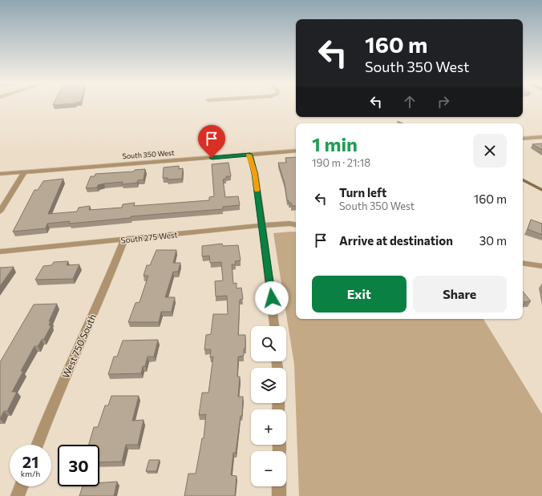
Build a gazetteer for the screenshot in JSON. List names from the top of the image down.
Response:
{
  "streets": {
    "street": ["South 350 West", "South 275 West", "West 750 South"]
  },
  "crossings": [
    ["South 275 West", "West 750 South"]
  ],
  "page": {
    "turn": ["160 m", "South 350 West"],
    "heading": ["1 min", "190 m · 21:18"],
    "list": [
      {
        "name": "Turn left",
        "note": "South 350 West",
        "value": "160 m"
      },
      {
        "name": "Arrive at destination",
        "value": "30 m"
      }
    ],
    "buttons": ["Exit", "Share"],
    "map_buttons": ["+", "−"],
    "speed": "21 km/h",
    "limit": "30"
  }
}
